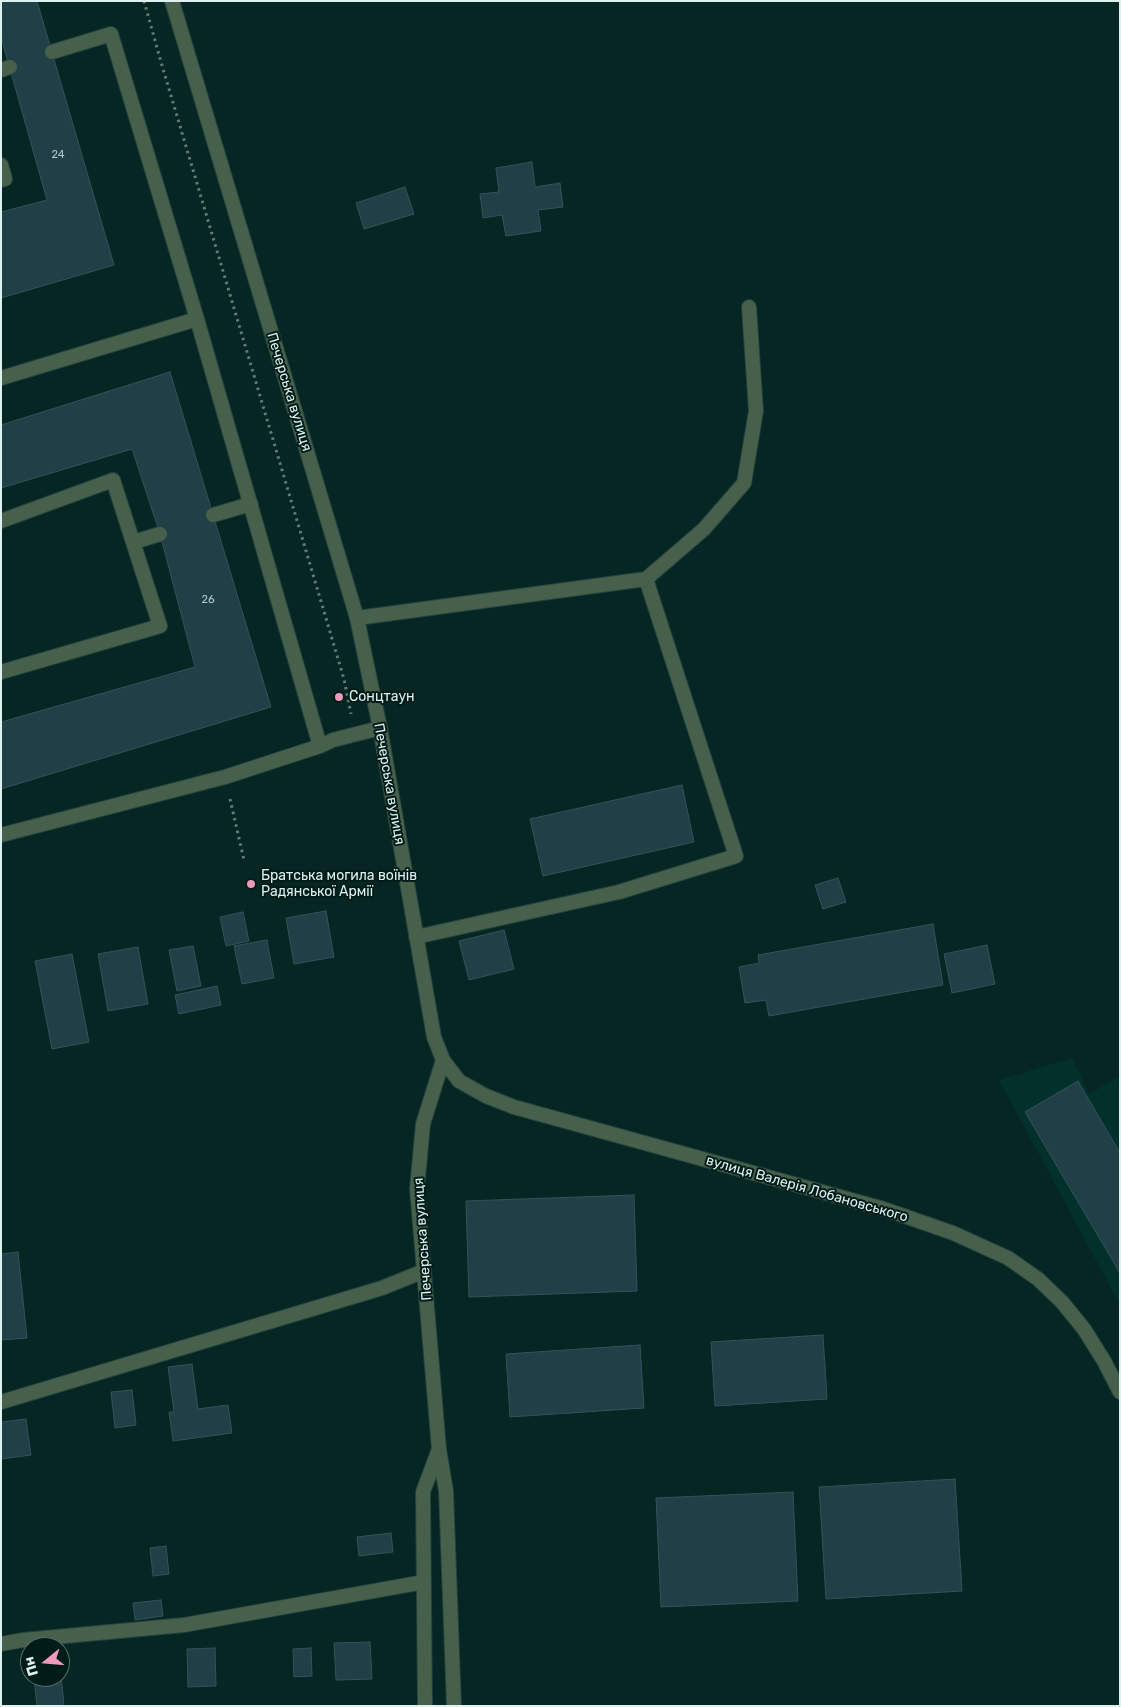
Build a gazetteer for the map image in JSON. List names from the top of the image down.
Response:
{
  "streets": {
    "street": ["Печерська вулиця", "вулиця Валерія Лобановського"]
  },
  "crossings": [
    ["Печерська вулиця", "вулиця Валерія Лобановського"]
  ],
  "places": ["Сонцтаун", "Братська могила воїнів Радянської Армії"],
  "house_numbers": ["24", "26"],
  "north": "left"
}
